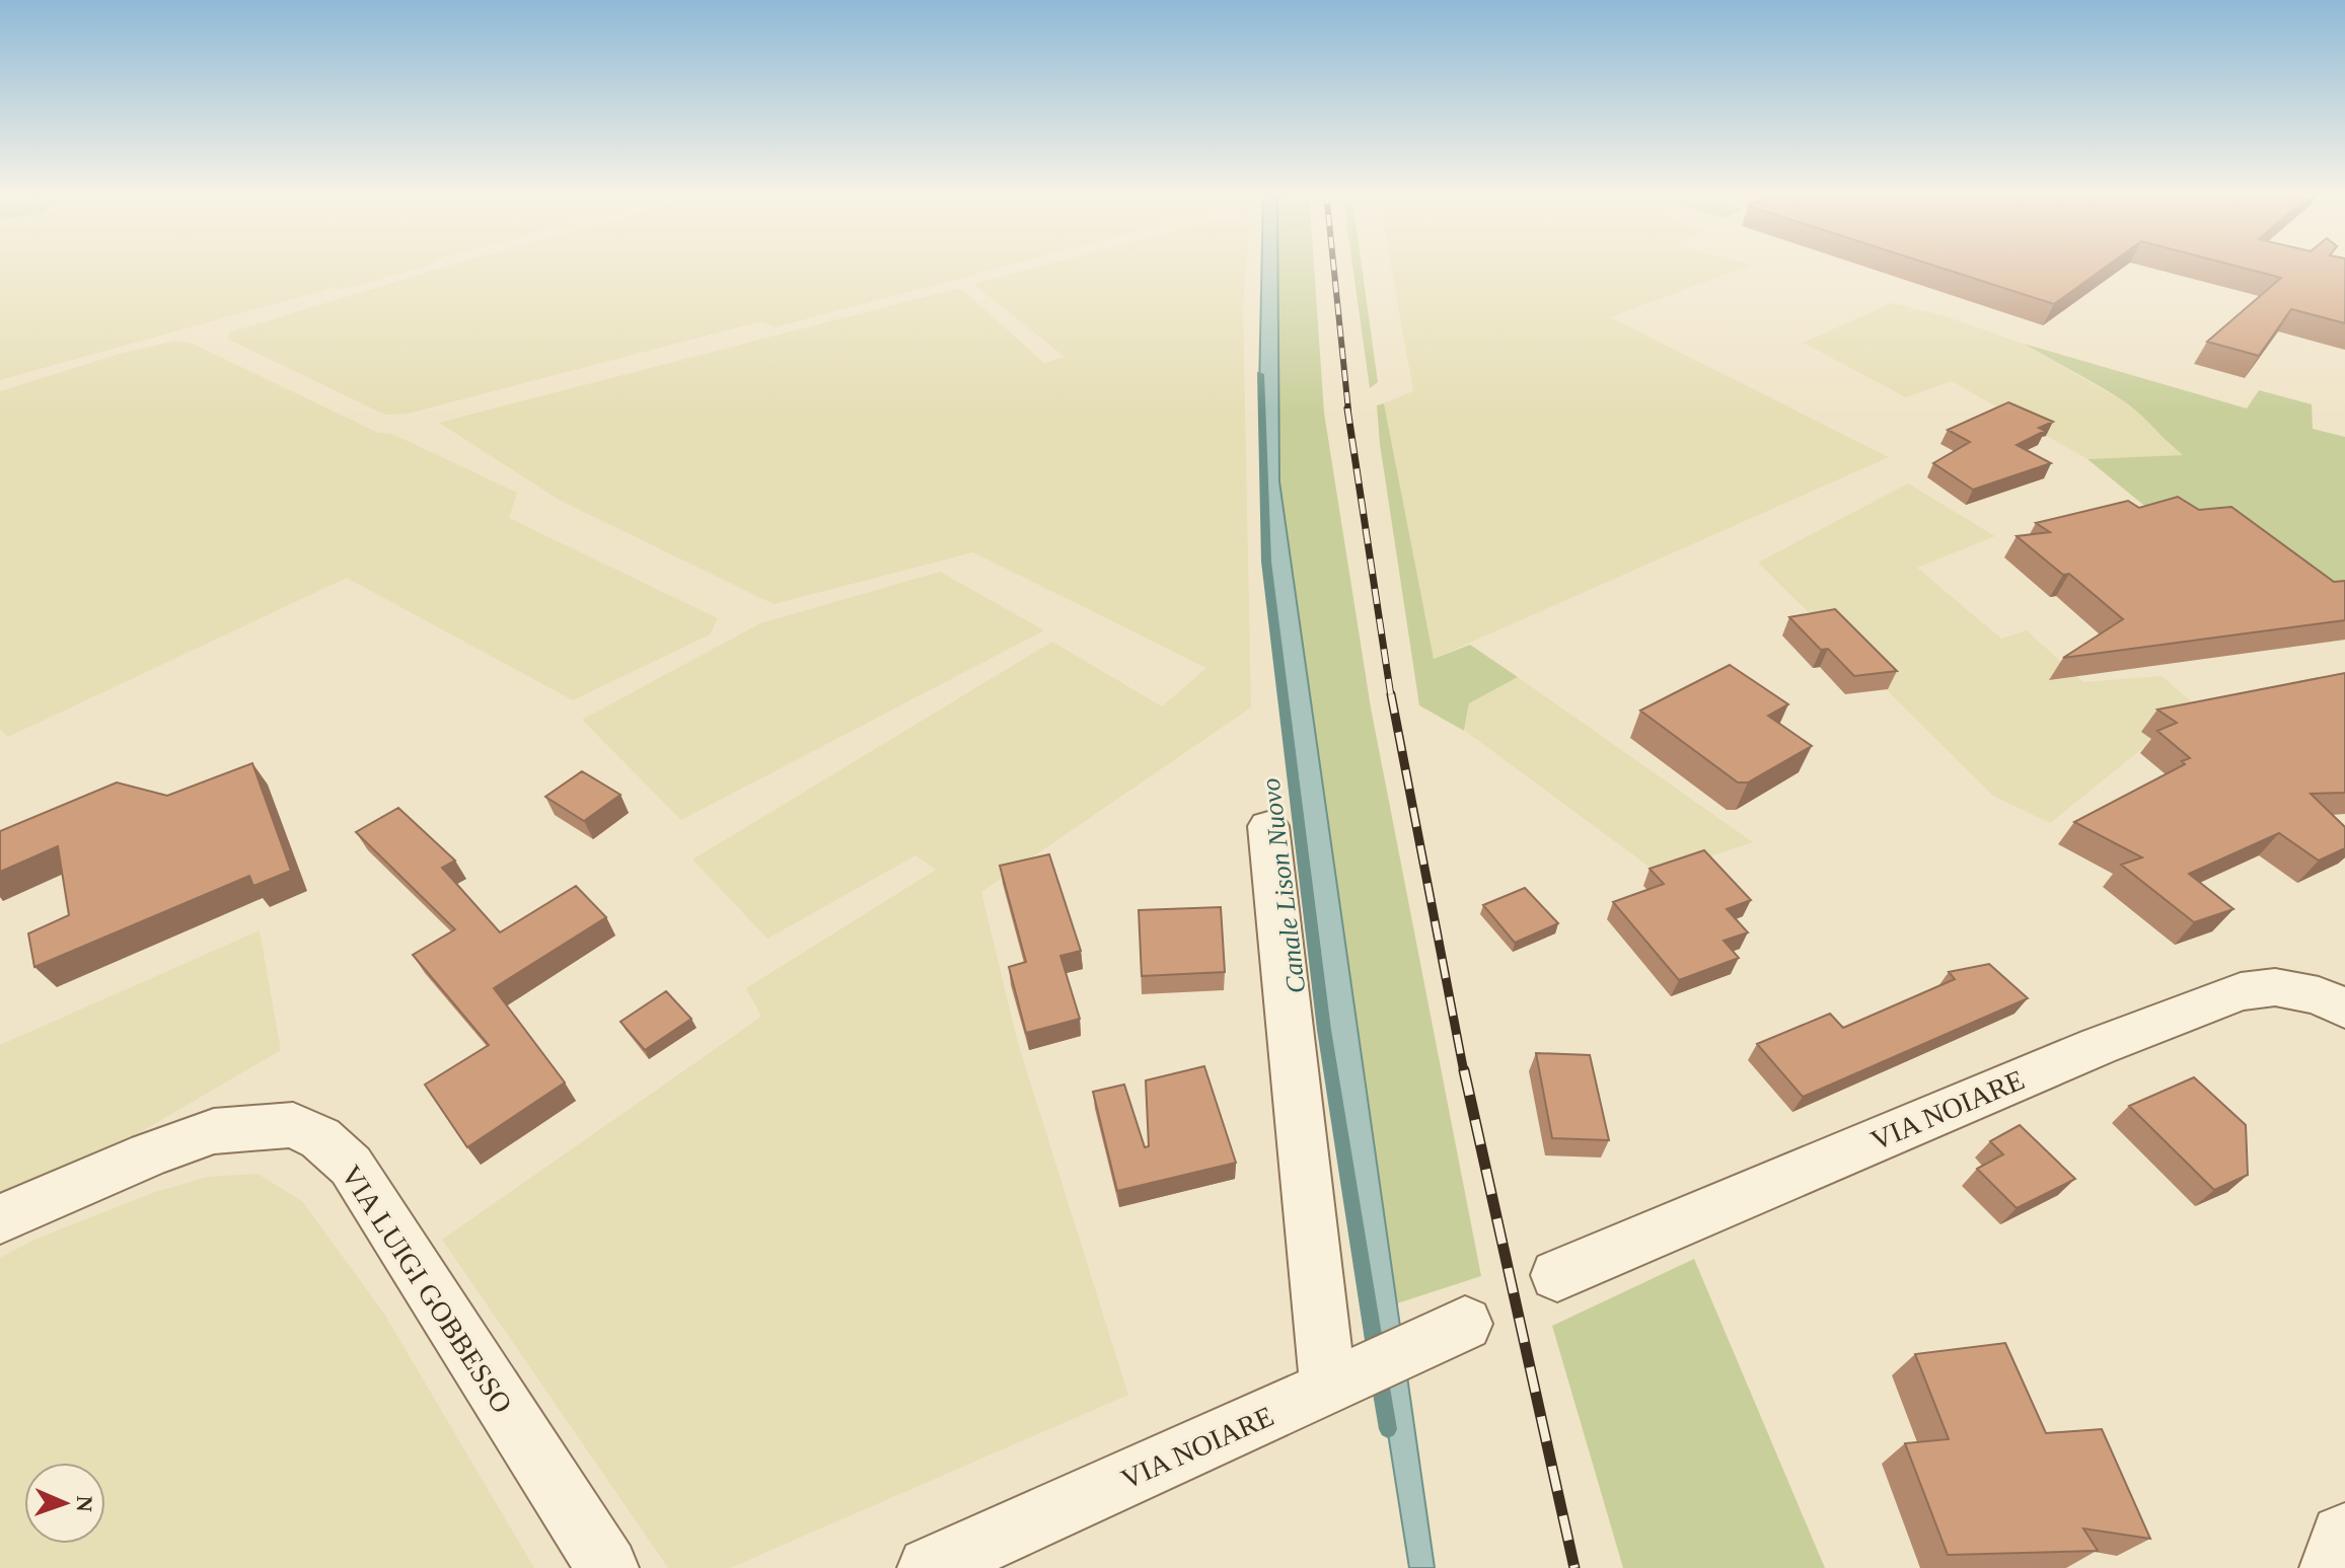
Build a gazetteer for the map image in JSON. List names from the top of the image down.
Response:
{
  "streets": {
    "street": ["VIA NOIARE", "VIA LUIGI GOBBESSO"]
  },
  "water": ["Canale Lison Nuovo"],
  "north": "right"
}
